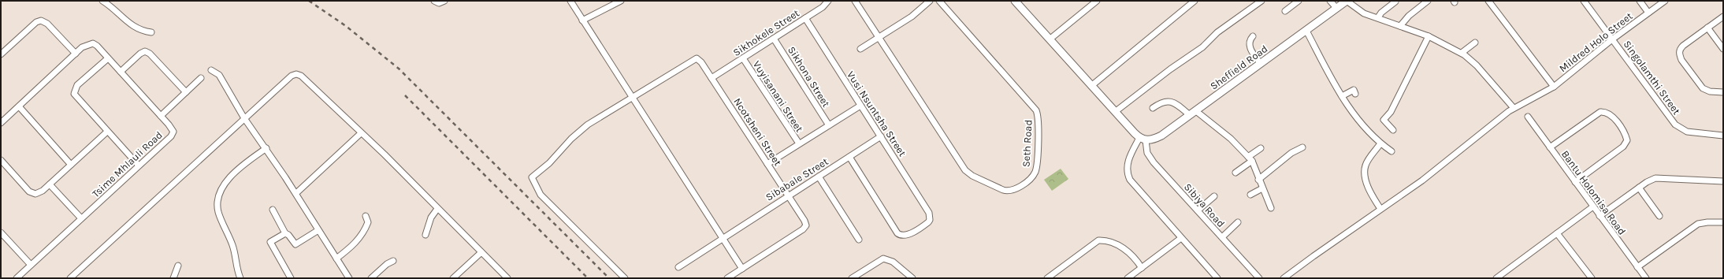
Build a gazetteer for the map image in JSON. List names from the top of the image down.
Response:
{
  "streets": {
    "street": [
      "Sikhokele Street",
      "Mildred Holo Street",
      "Sheffield Road",
      "Sikhona Street",
      "Singolamthi Street",
      "Vuyisanani Street",
      "Vusi Nsuntsha Street",
      "Ncotsheni Street",
      "Seth Road",
      "Tsime Mhlauli Road",
      "Sibabale Street",
      "Bantu Holomisa Road",
      "Sibiya Road"
    ]
  },
  "crossings": [
    ["Sikhokele Street", "Sikhona Street"],
    ["Sikhokele Street", "Vuyisanani Street"],
    ["Sikhokele Street", "Vusi Nsuntsha Street"],
    ["Sikhokele Street", "Ncotsheni Street"],
    ["Mildred Holo Street", "Singolamthi Street"],
    ["Sheffield Road", "Sibiya Road"],
    ["Vusi Nsuntsha Street", "Sibabale Street"],
    ["Ncotsheni Street", "Sibabale Street"]
  ]
}
